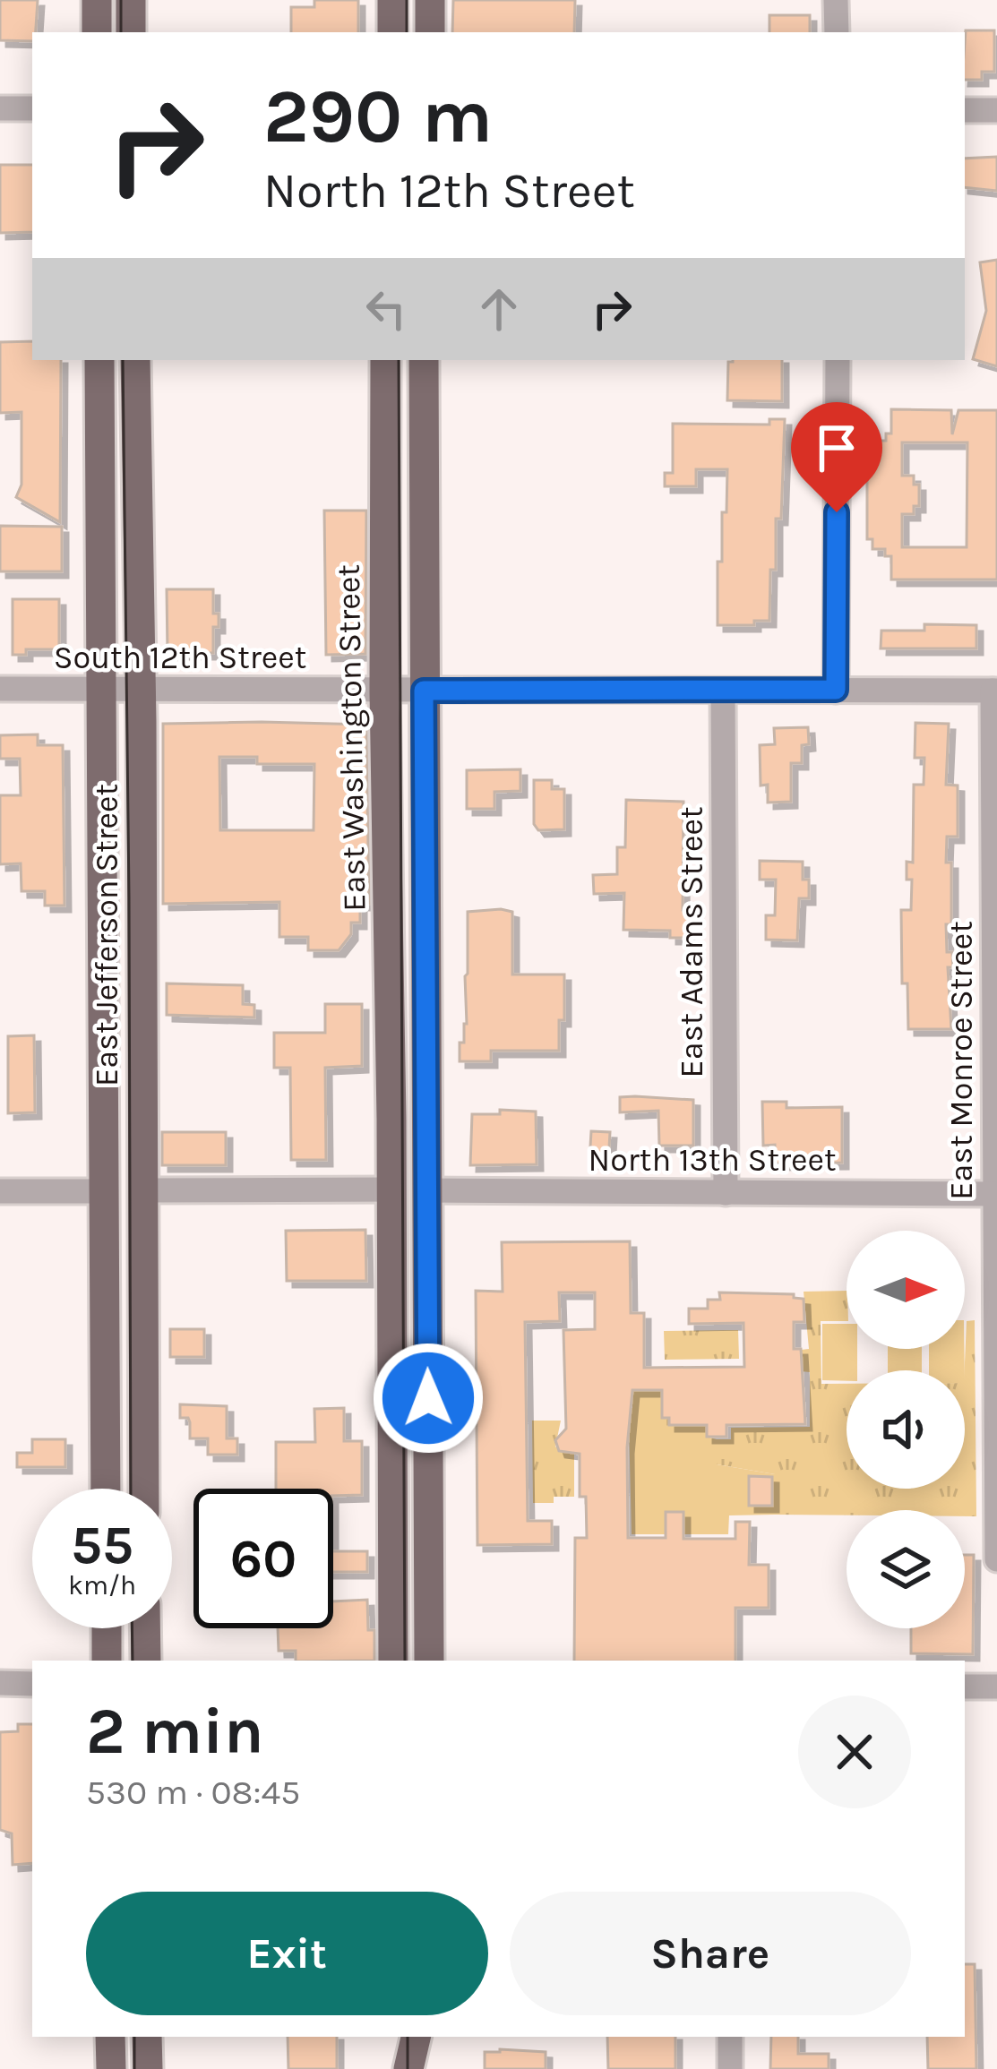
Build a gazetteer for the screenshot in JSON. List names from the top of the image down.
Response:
{
  "streets": {
    "main road": ["East Washington Street", "East Jefferson Street"],
    "street": [
      "South 12th Street",
      "East Adams Street",
      "East Monroe Street",
      "North 13th Street"
    ]
  },
  "crossings": [
    ["South 12th Street", "East Washington Street"],
    ["South 12th Street", "East Jefferson Street"],
    ["South 12th Street", "East Adams Street"],
    ["South 12th Street", "East Monroe Street"],
    ["East Washington Street", "North 13th Street"],
    ["East Adams Street", "North 13th Street"],
    ["East Monroe Street", "North 13th Street"]
  ],
  "north": "right",
  "page": {
    "turn": ["290 m", "North 12th Street"],
    "speed": "55 km/h",
    "limit": "60",
    "heading": ["2 min", "530 m · 08:45"],
    "buttons": ["Exit", "Share"]
  }
}
